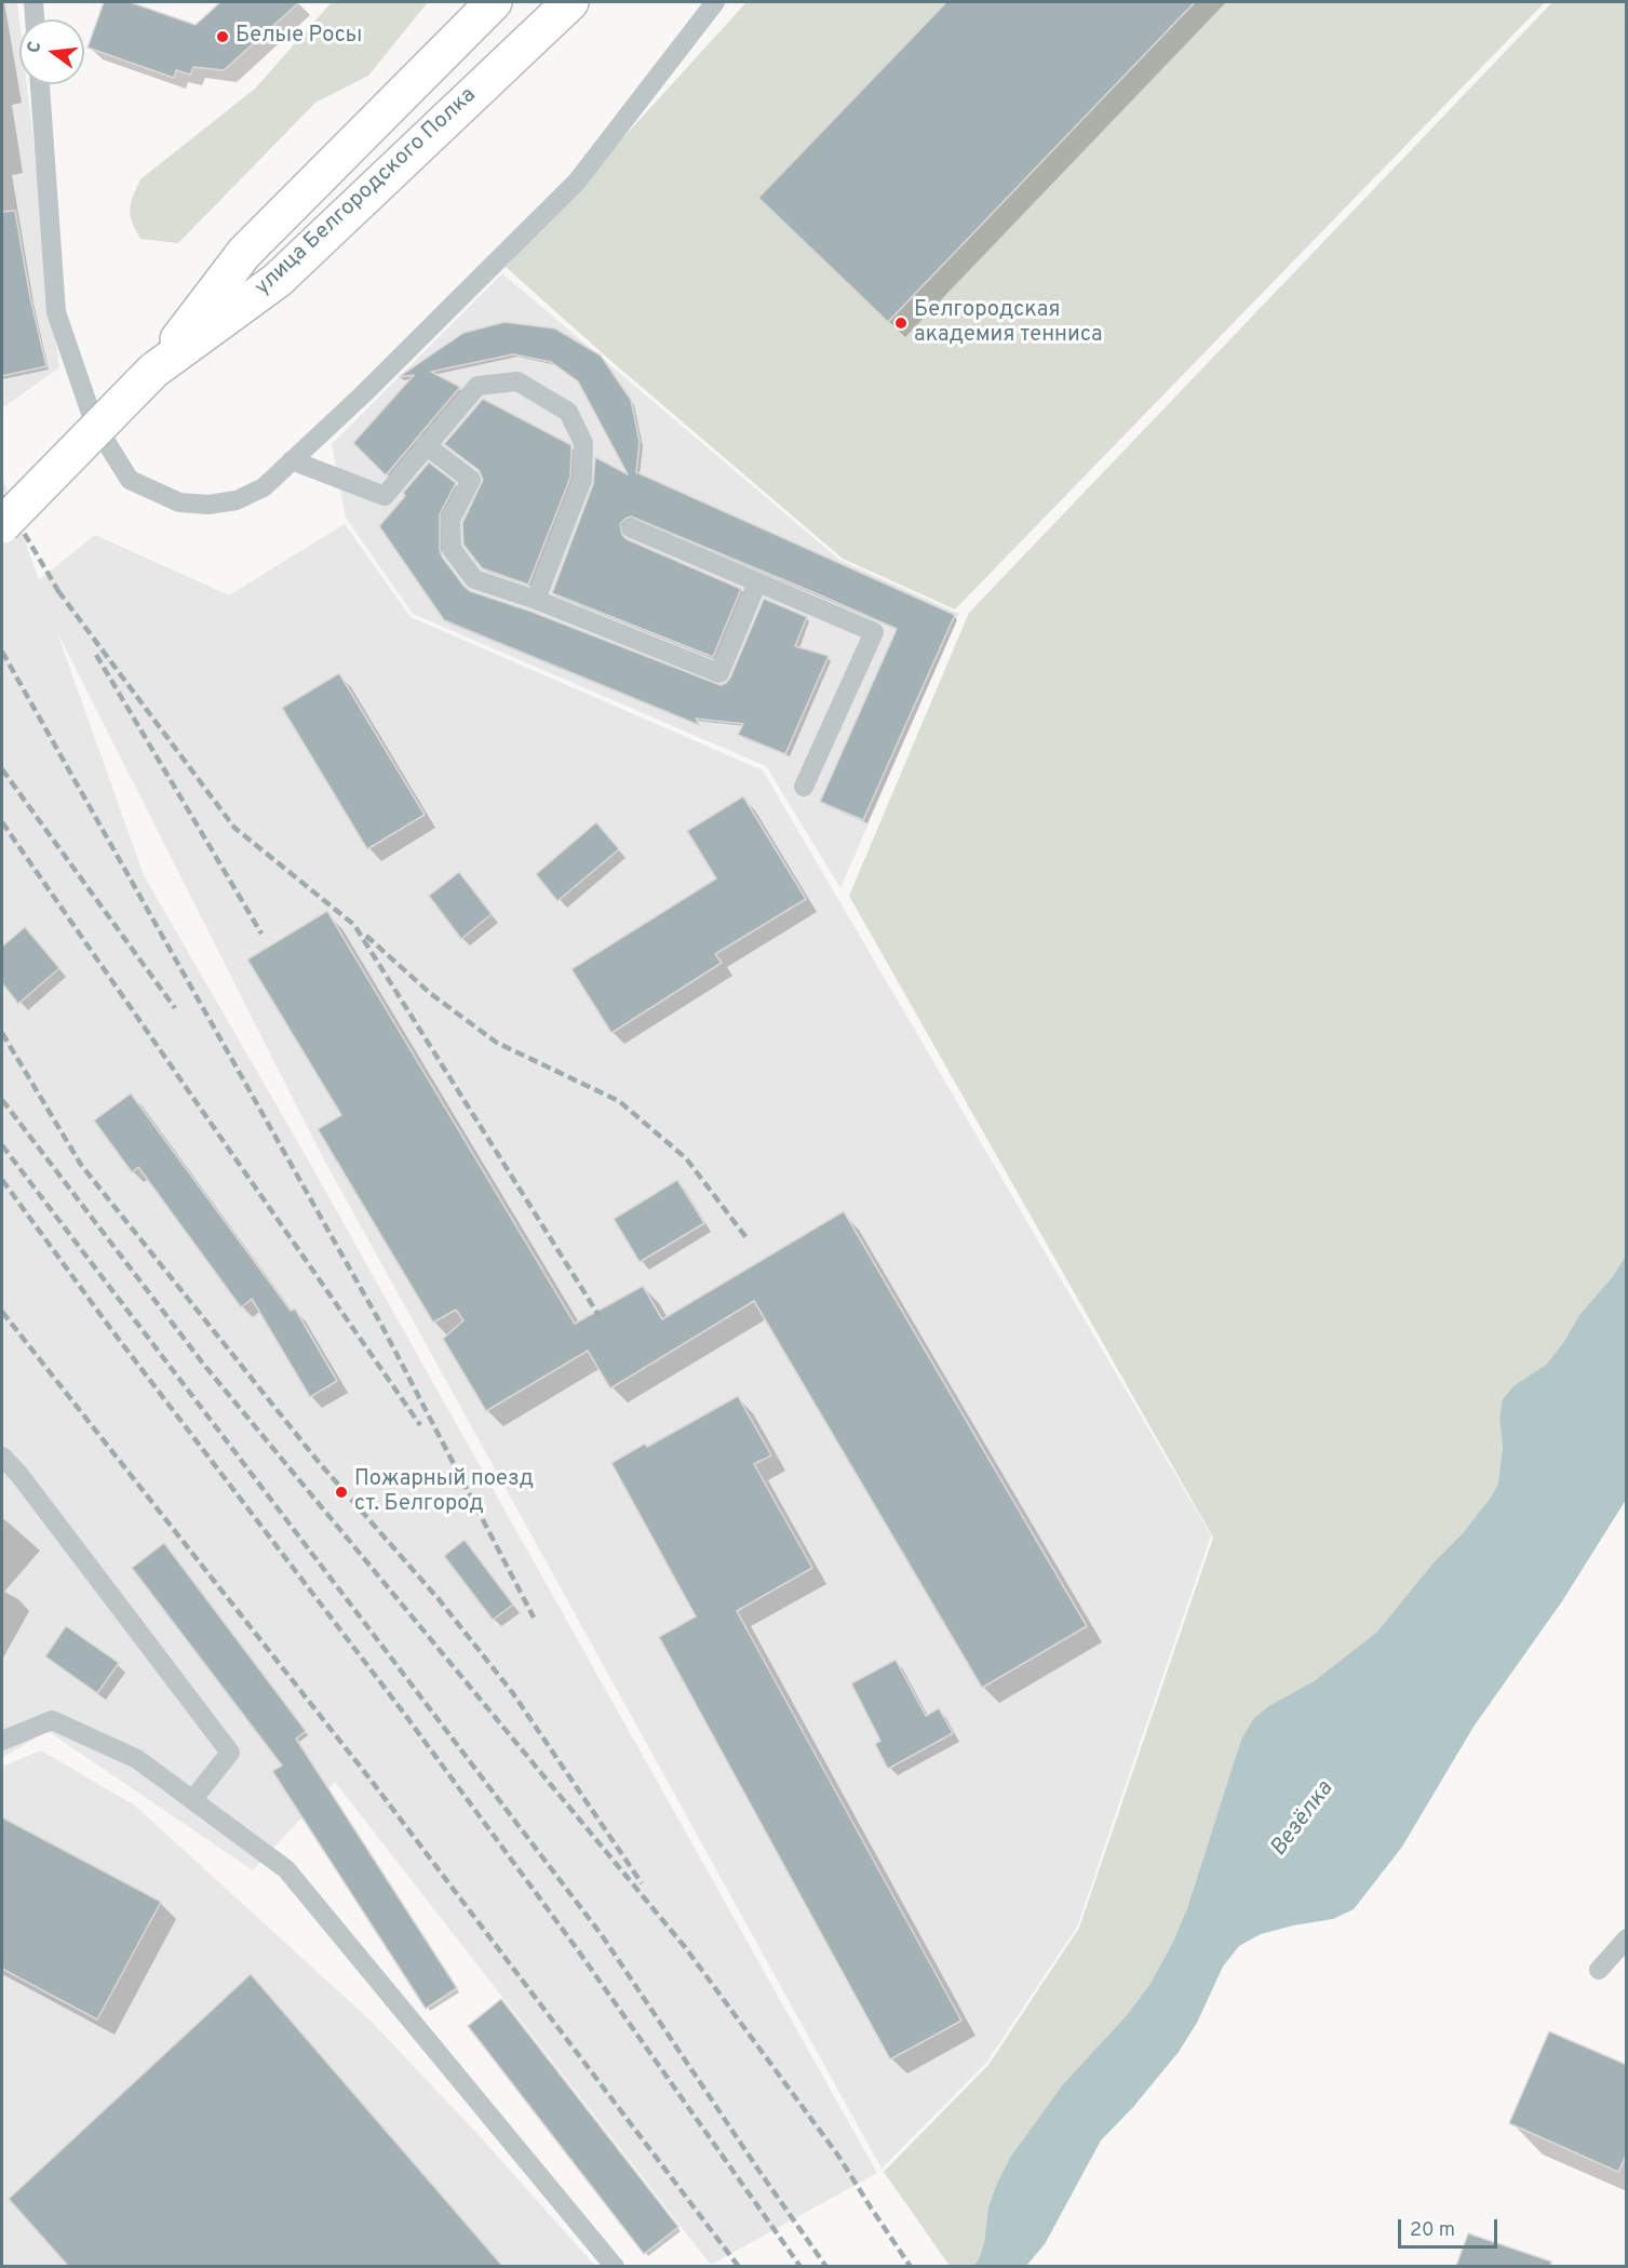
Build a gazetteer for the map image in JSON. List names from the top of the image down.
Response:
{
  "streets": {
    "main road": ["улица Белгородского Полка"]
  },
  "water": ["Везёлка"],
  "places": ["Белые Росы", "Белгородская академия тенниса", "Пожарный поезд ст. Белгород"],
  "scale_bar": "20 m",
  "north": "left"
}
